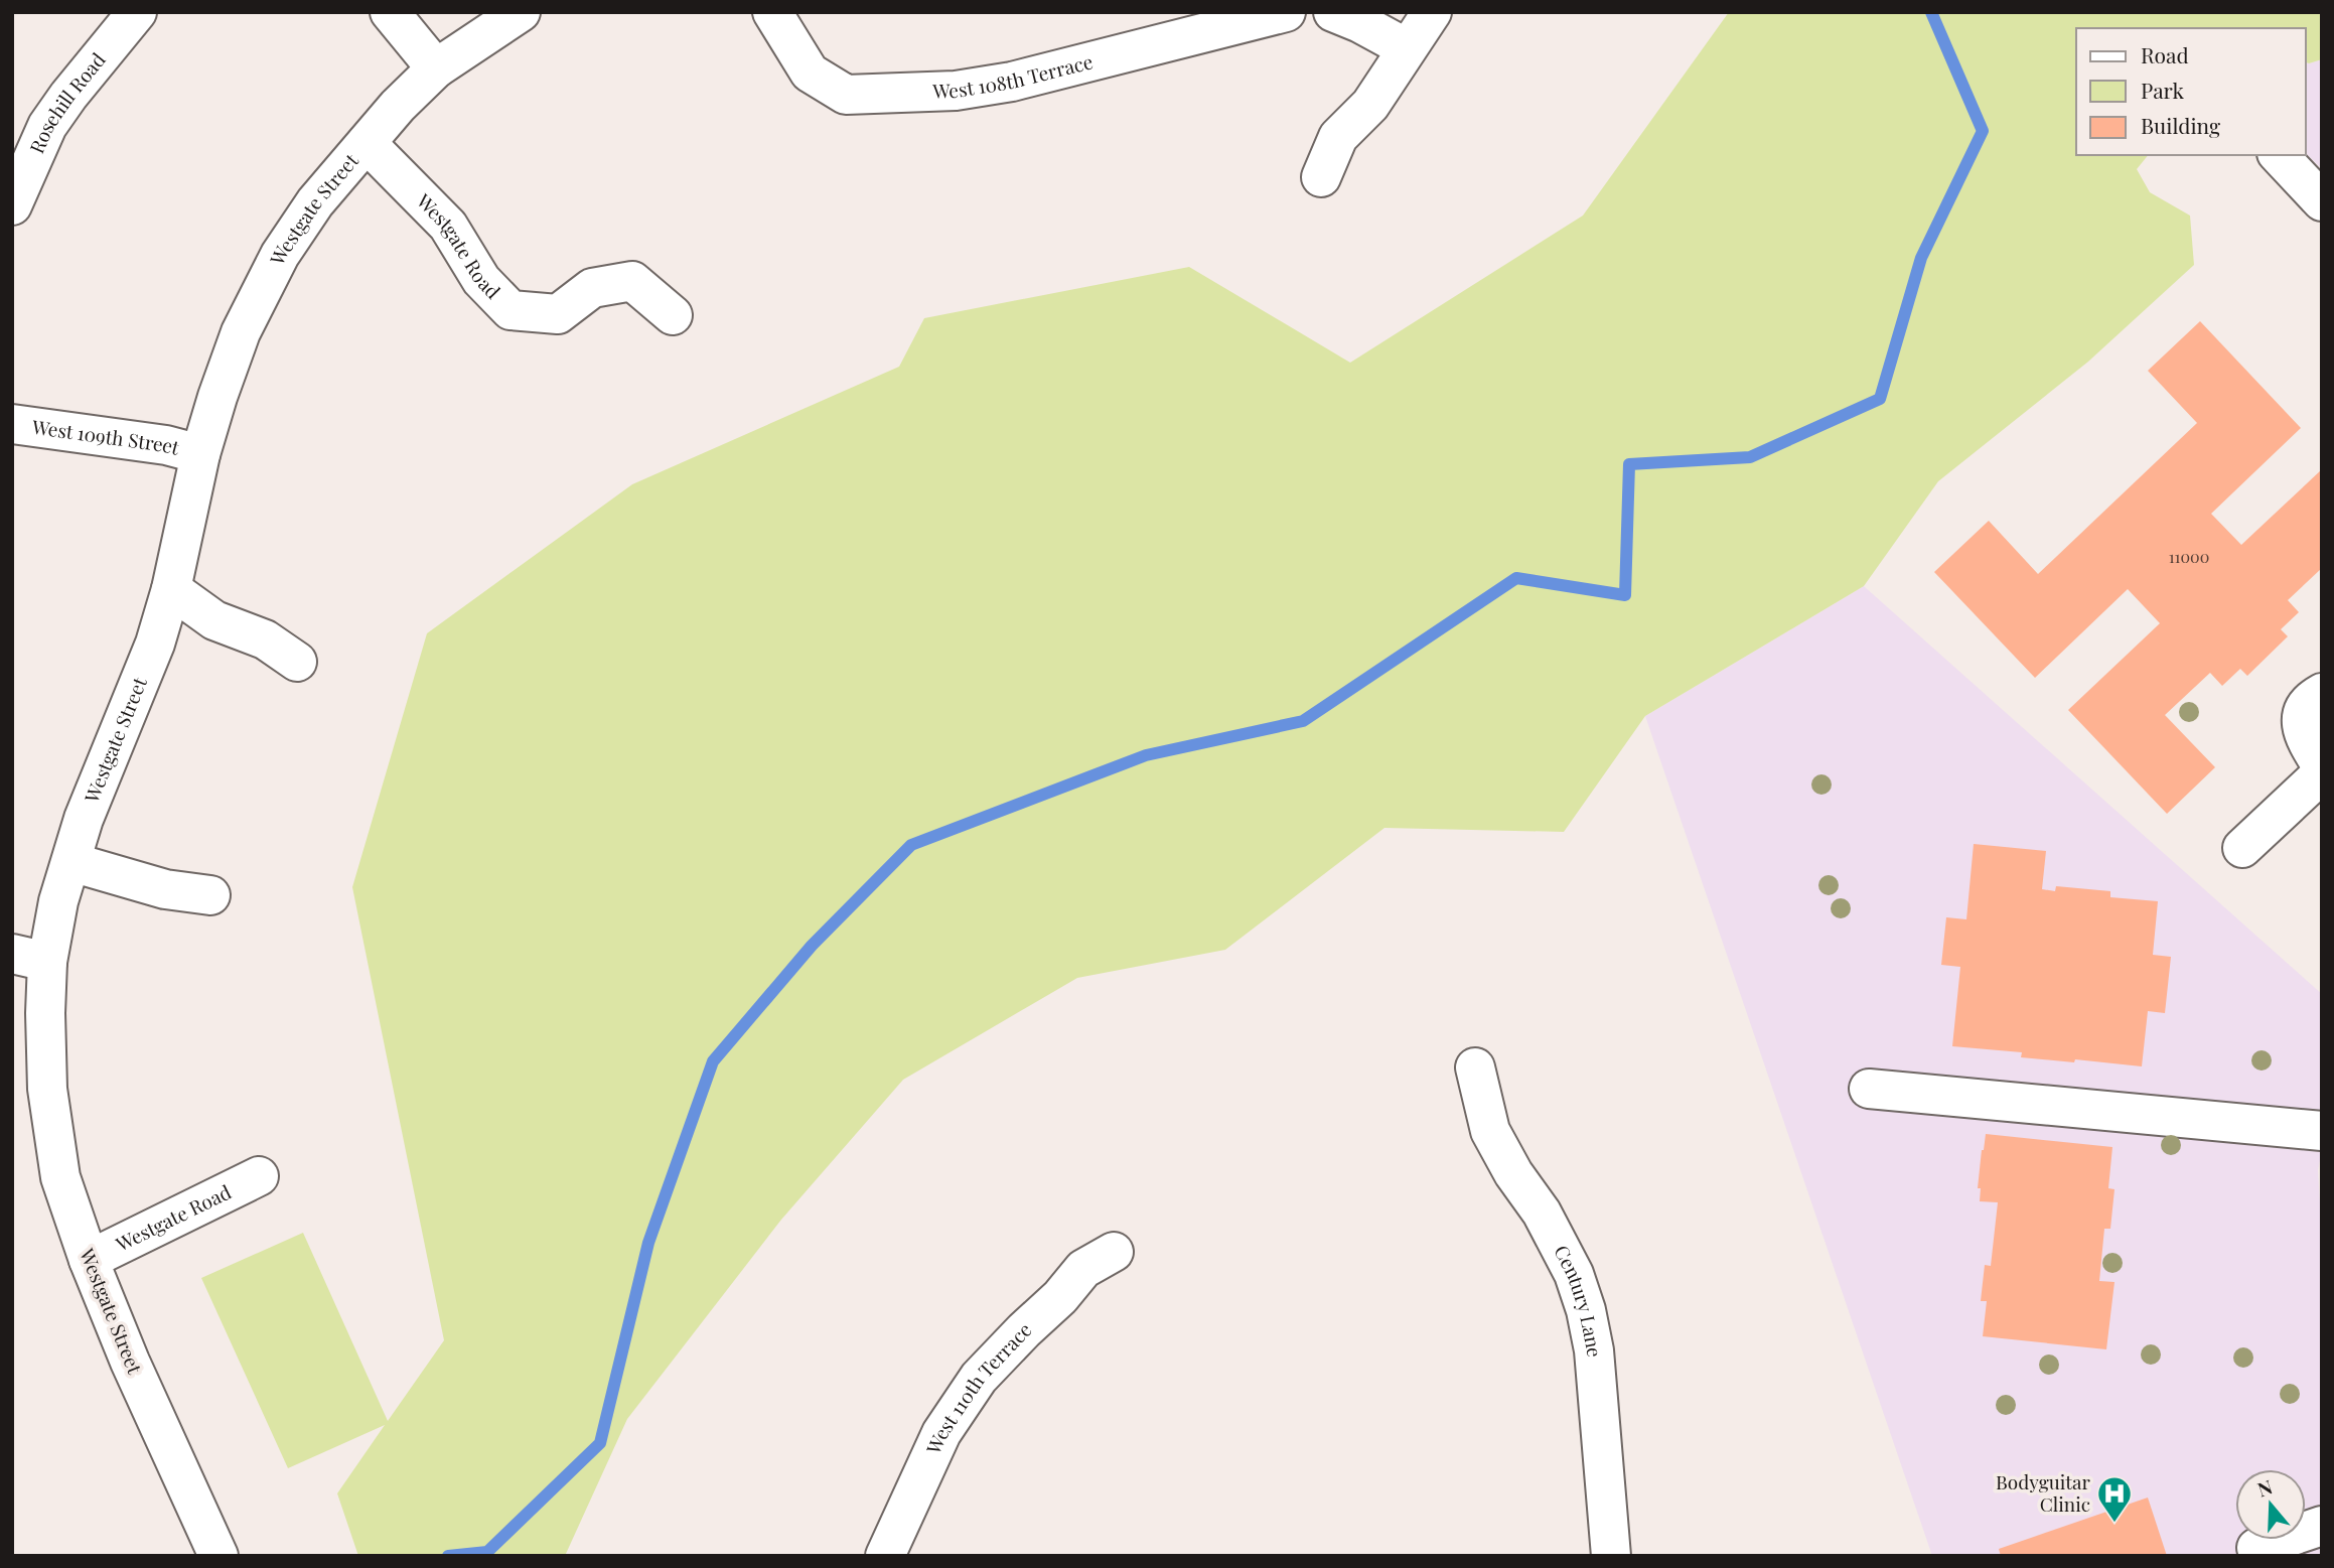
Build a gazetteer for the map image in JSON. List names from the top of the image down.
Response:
{
  "streets": {
    "street": [
      "West 108th Terrace",
      "Rosehill Road",
      "Westgate Street",
      "Westgate Road",
      "West 109th Street",
      "Century Lane",
      "West 110th Terrace"
    ]
  },
  "crossings": [
    ["Westgate Street", "Westgate Road"],
    ["Westgate Street", "West 109th Street"]
  ],
  "places": {
    "hospital": ["Bodyguitar Clinic"]
  },
  "house_numbers": ["11000"],
  "legend": ["Road", "Park", "Building"],
  "north": "top"
}
